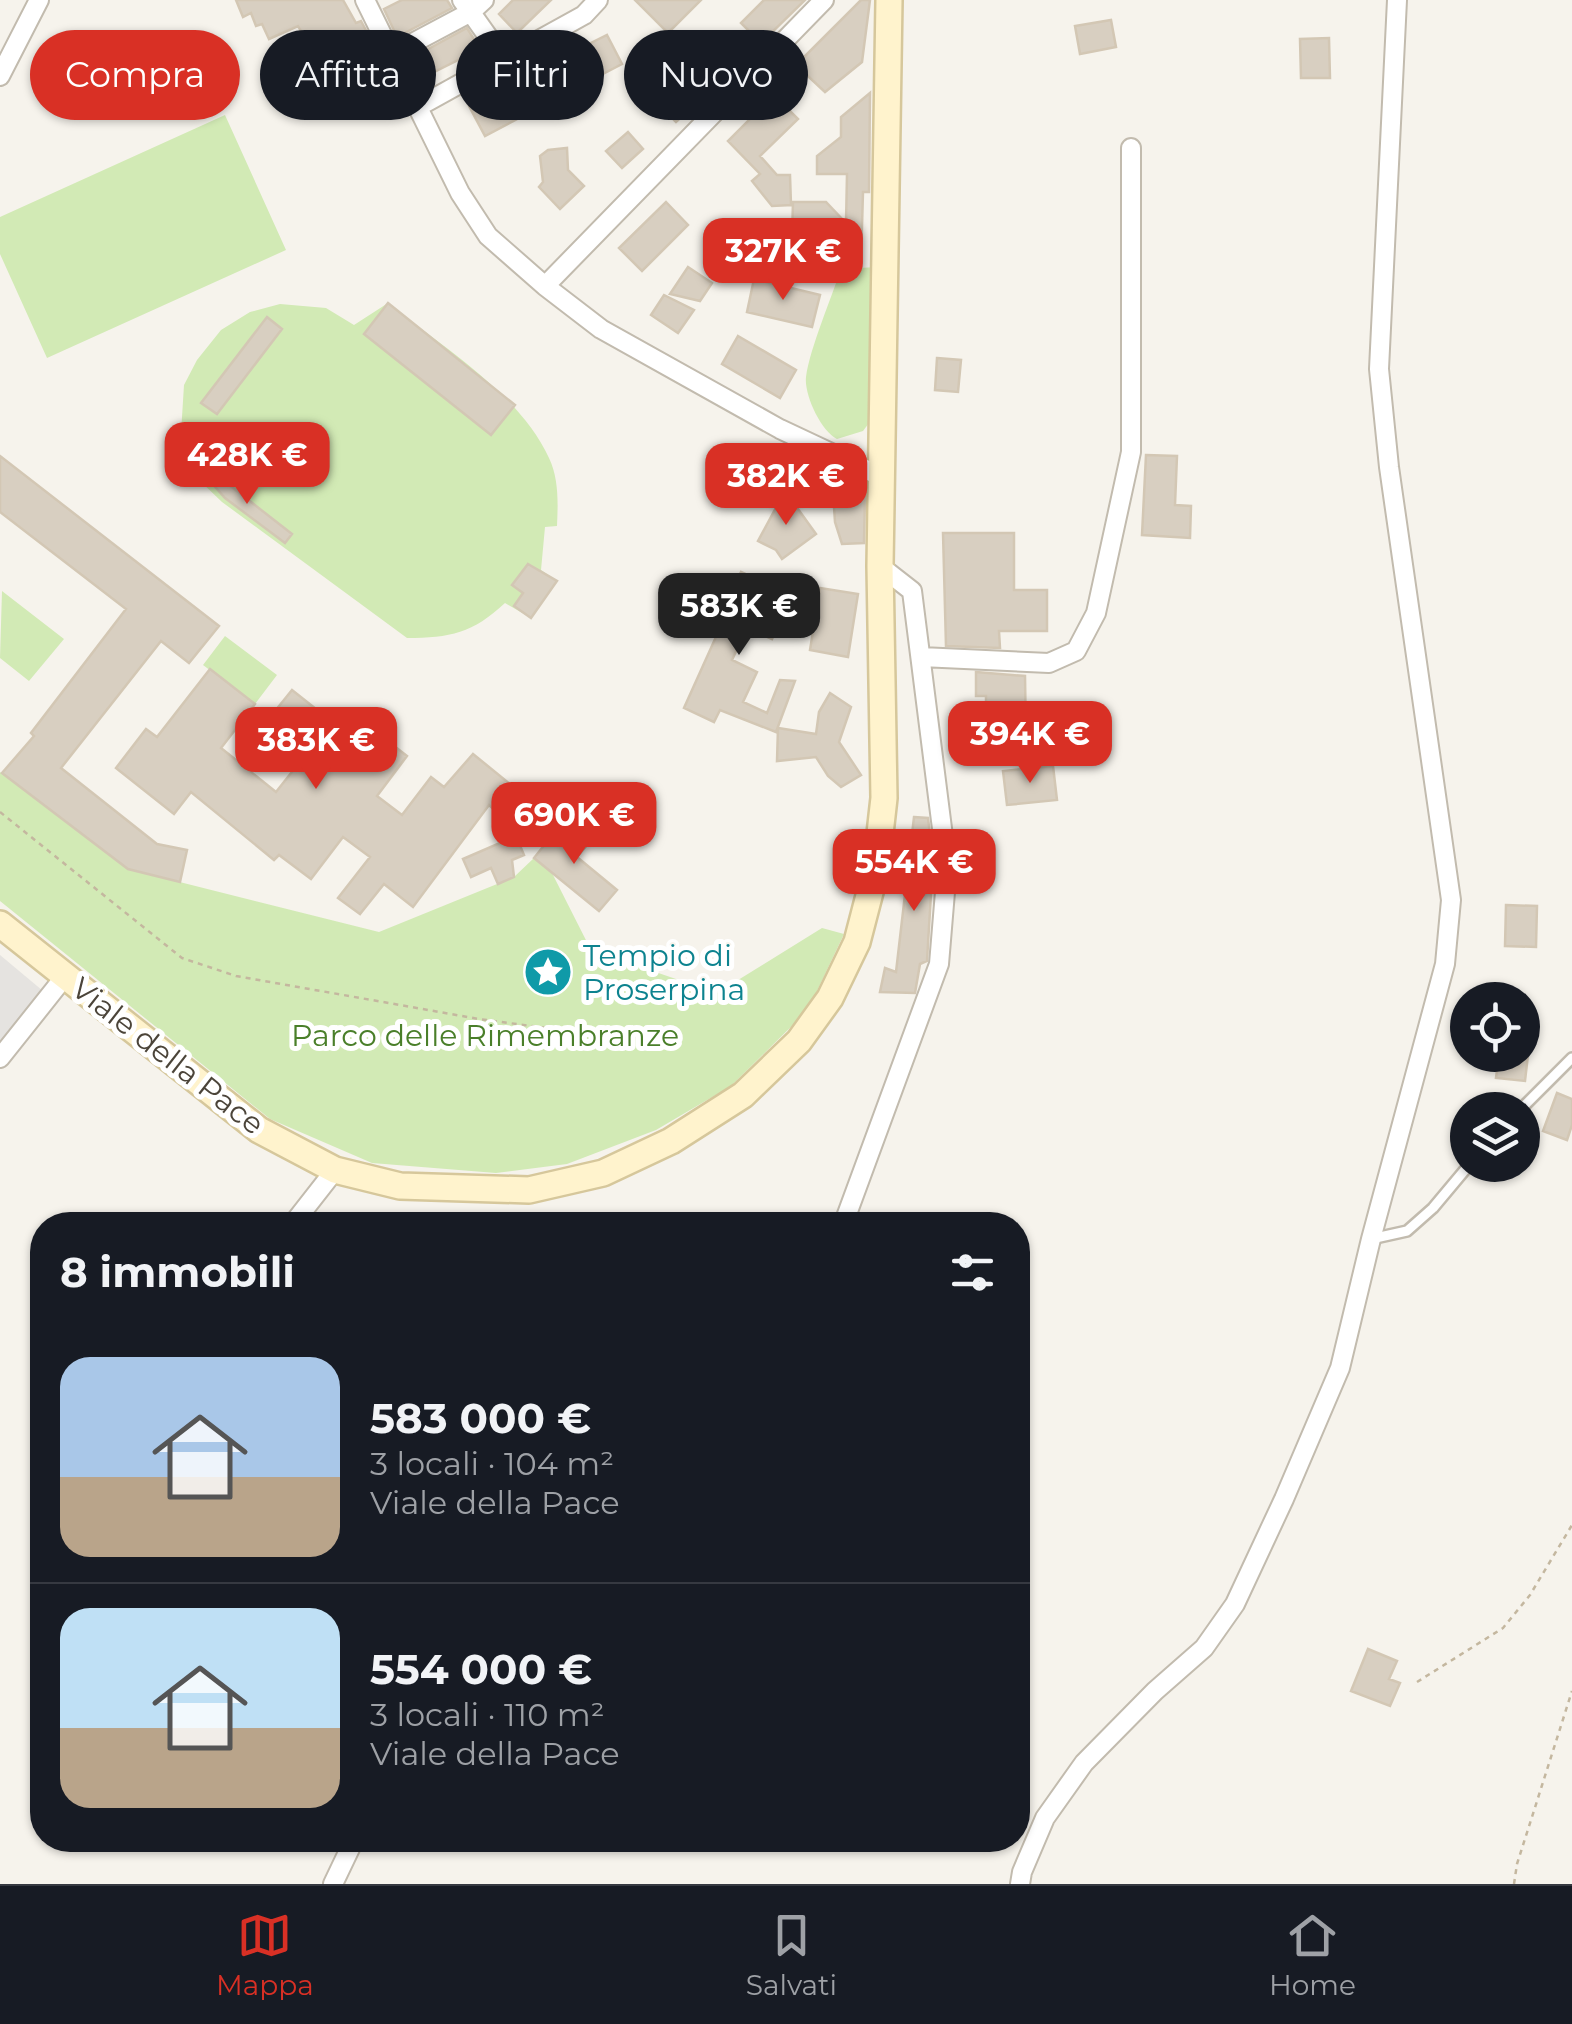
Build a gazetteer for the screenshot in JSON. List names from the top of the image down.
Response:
{
  "streets": {
    "main road": ["Viale della Pace"]
  },
  "parks": ["Parco delle Rimembranze"],
  "places": {
    "place": ["Tempio di Proserpina"]
  },
  "page": {
    "chip": [
      "Compra",
      "Affitta",
      "Filtri",
      "Nuovo"
    ],
    "price": [
      "327K €",
      "428K €",
      "382K €",
      "583K €",
      "394K €",
      "383K €",
      "690K €",
      "554K €"
    ],
    "heading": "8 immobili",
    "list": [
      {
        "name": "583 000 €",
        "note": "3 locali · 104 m² · Viale della Pace"
      },
      {
        "name": "554 000 €",
        "note": "3 locali · 110 m² · Viale della Pace"
      }
    ],
    "tabs": ["Mappa", "Salvati", "Home"]
  }
}
